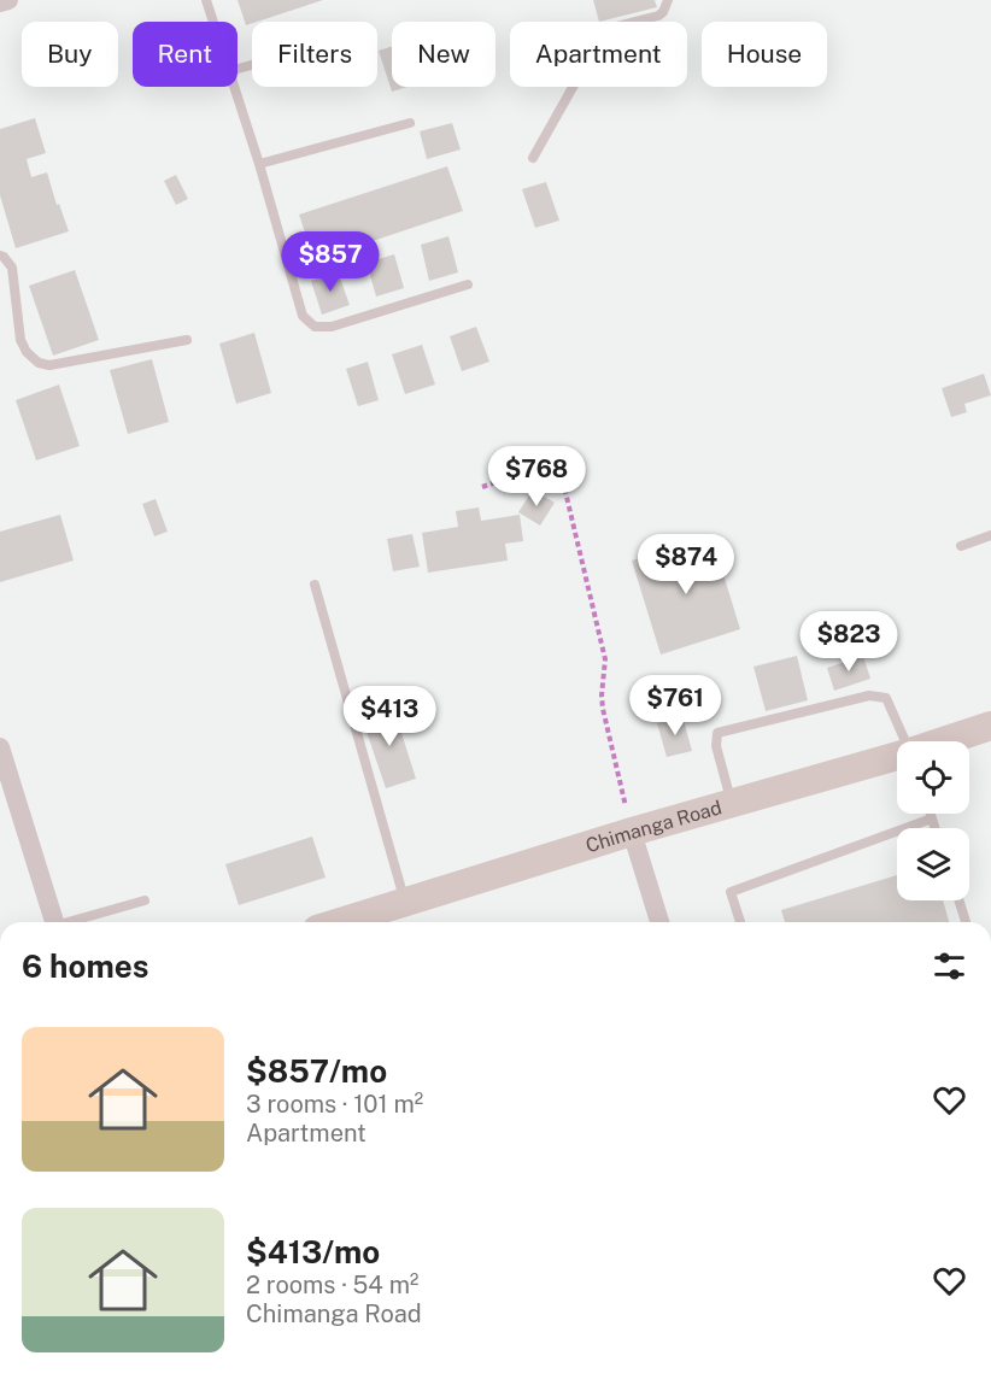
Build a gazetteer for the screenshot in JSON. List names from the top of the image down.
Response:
{
  "streets": {
    "street": ["Chimanga Road"]
  },
  "page": {
    "chip": [
      "Buy",
      "Rent",
      "Filters",
      "New",
      "Apartment",
      "House"
    ],
    "price": [
      "$857",
      "$768",
      "$874",
      "$823",
      "$761",
      "$413"
    ],
    "heading": "6 homes",
    "list": [
      {
        "name": "$857/mo",
        "note": "3 rooms · 101 m² · Apartment"
      },
      {
        "name": "$413/mo",
        "note": "2 rooms · 54 m² · Chimanga Road"
      }
    ]
  }
}
